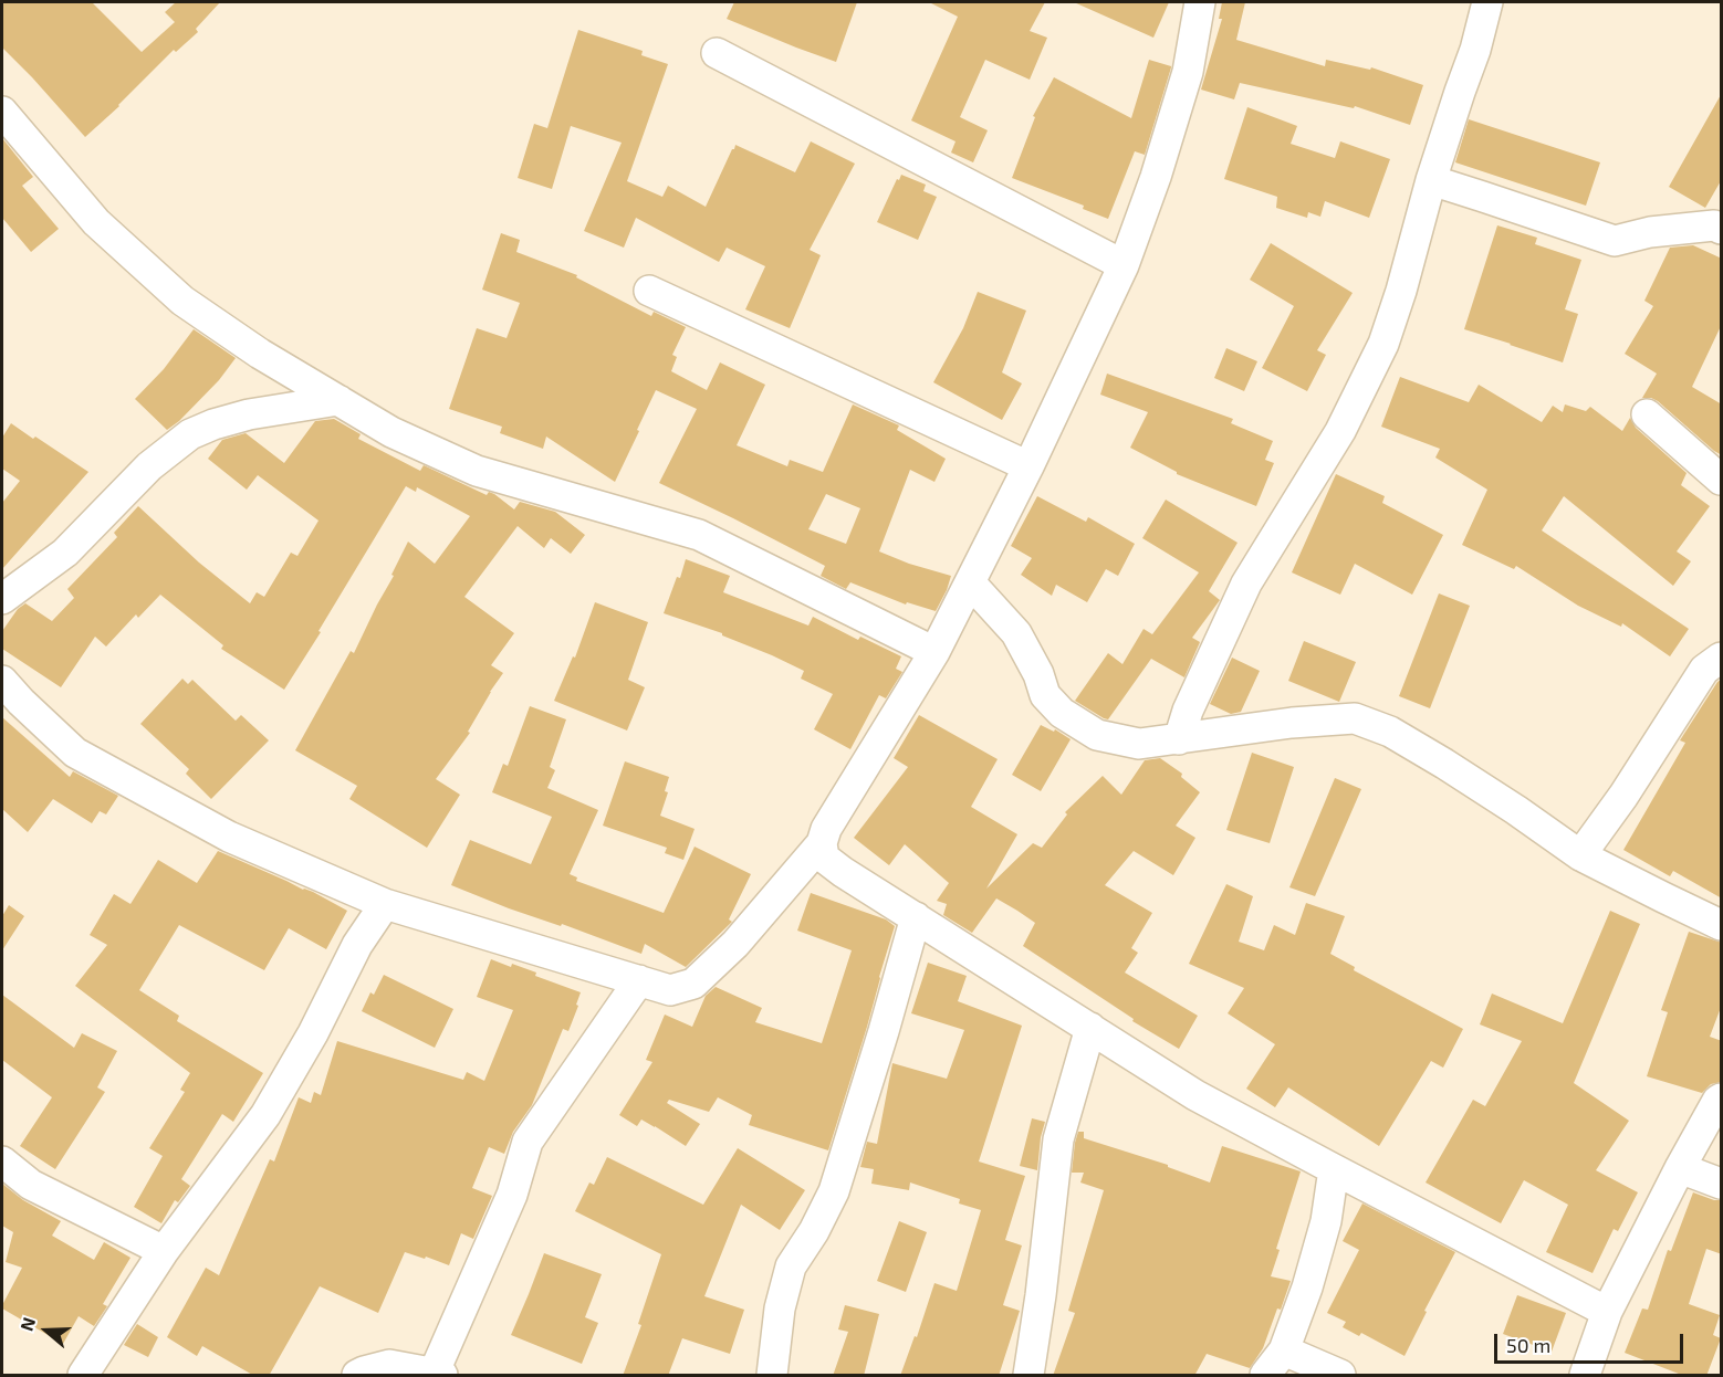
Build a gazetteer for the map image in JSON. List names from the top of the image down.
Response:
{
  "scale_bar": "50 m",
  "north": "left"
}
